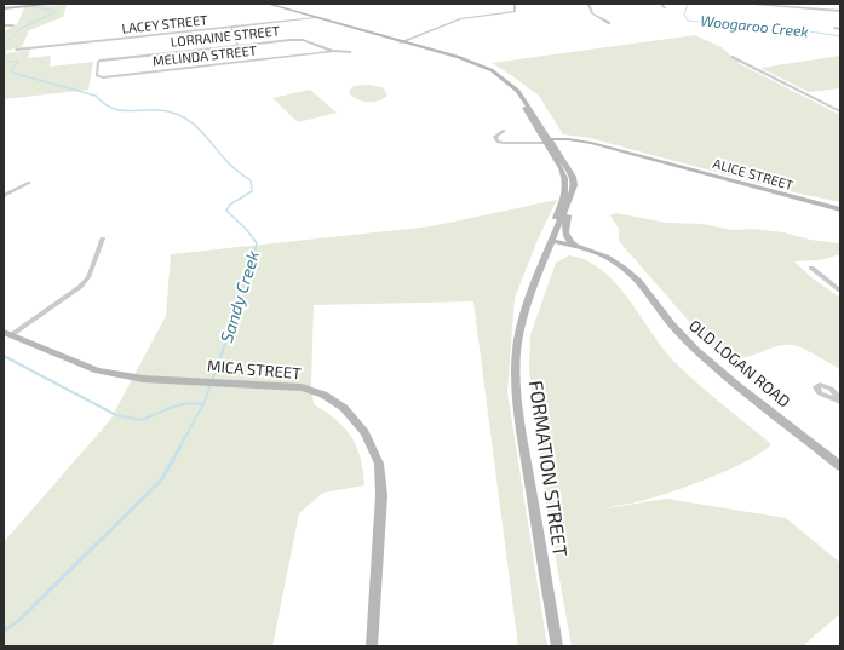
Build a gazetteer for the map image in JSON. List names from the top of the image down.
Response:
{
  "streets": {
    "main road": [
      "ALICE STREET",
      "OLD LOGAN ROAD",
      "MICA STREET",
      "FORMATION STREET"
    ],
    "street": ["LACEY STREET", "LORRAINE STREET", "MELINDA STREET"]
  },
  "crossings": [
    ["LORRAINE STREET", "MELINDA STREET"],
    ["ALICE STREET", "FORMATION STREET"],
    ["OLD LOGAN ROAD", "FORMATION STREET"]
  ],
  "water": ["Woogaroo Creek", "Sandy Creek"]
}
